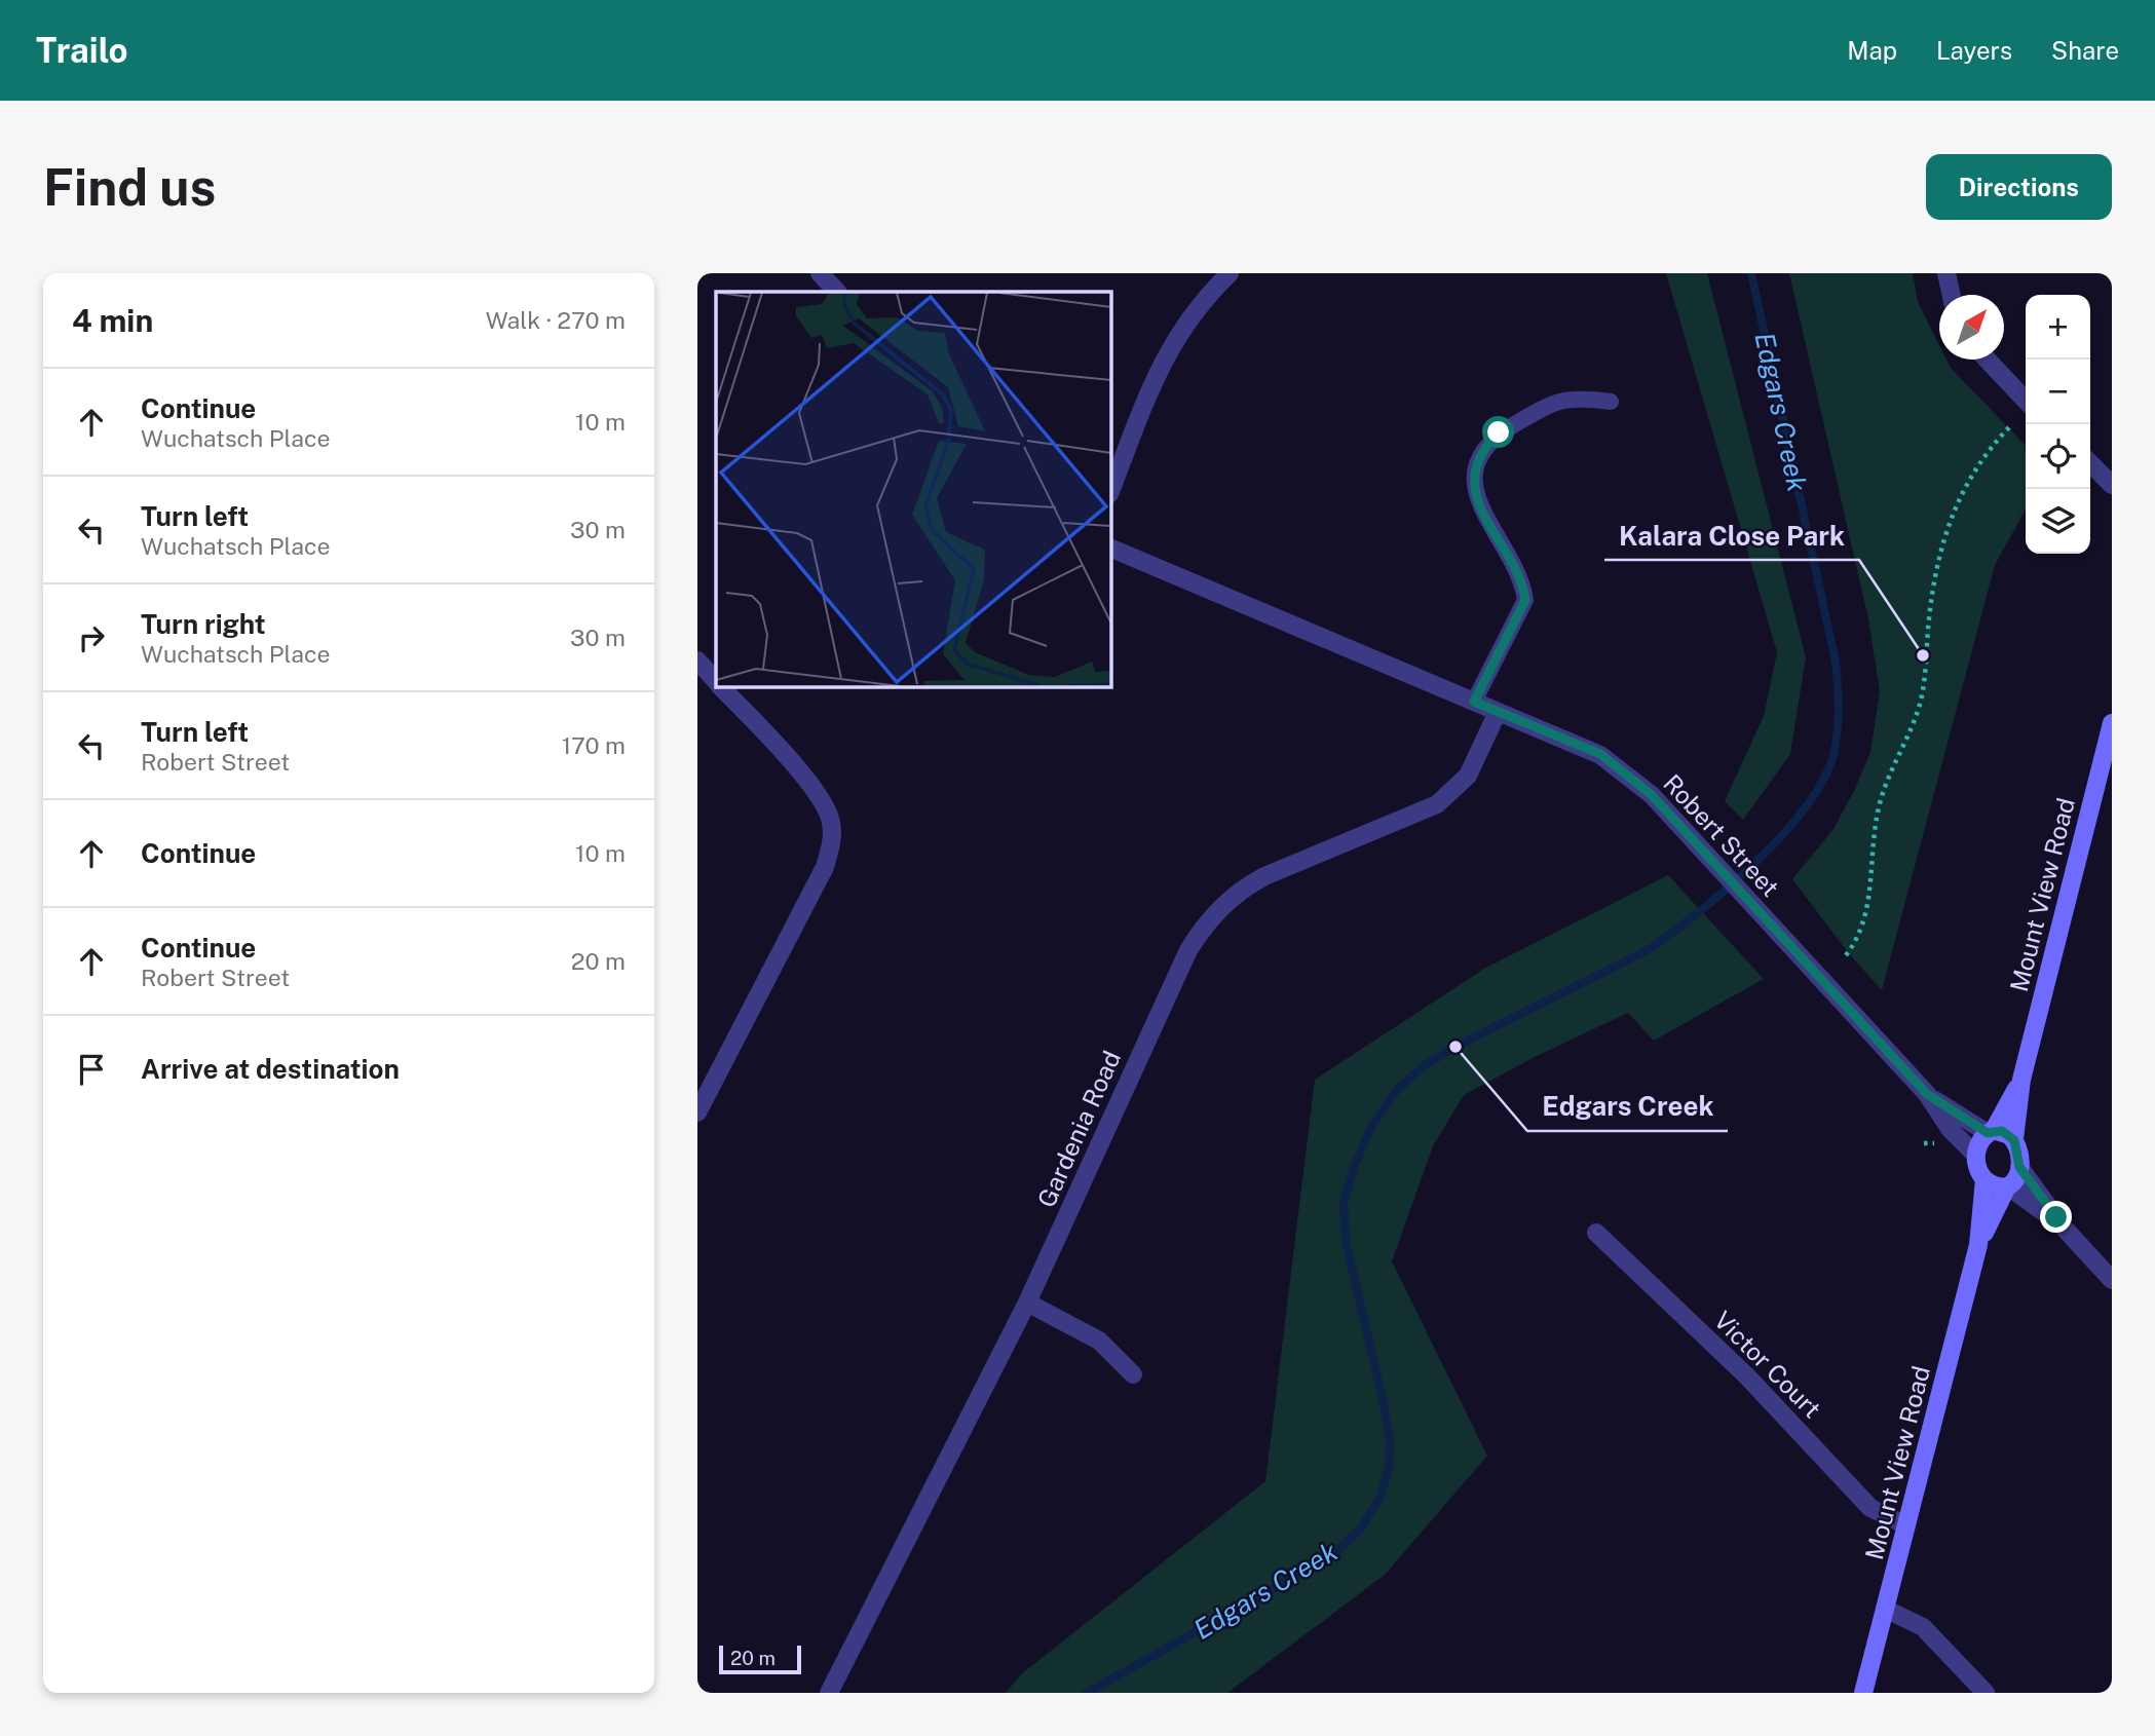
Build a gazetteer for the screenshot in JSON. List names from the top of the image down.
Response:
{
  "streets": {
    "street": [
      "Robert Street",
      "Mount View Road",
      "Gardenia Road",
      "Victor Court"
    ]
  },
  "crossings": [
    ["Robert Street", "Mount View Road"],
    ["Robert Street", "Gardenia Road"],
    ["Mount View Road", "Victor Court"]
  ],
  "water": ["Edgars Creek"],
  "places": ["Kalara Close Park", "Edgars Creek"],
  "scale_bar": "20 m",
  "north": "top right",
  "page": {
    "header": "Trailo",
    "nav": ["Map", "Layers", "Share"],
    "buttons": "Directions",
    "title": "Find us",
    "heading": ["4 min", "Walk · 270 m"],
    "map_buttons": ["+", "−"],
    "list": [
      ["Continue", "Wuchatsch Place", "10 m"],
      ["Turn left", "Wuchatsch Place", "30 m"],
      ["Turn right", "Wuchatsch Place", "30 m"],
      ["Turn left", "Robert Street", "170 m"],
      ["Continue", "10 m"],
      ["Continue", "Robert Street", "20 m"],
      "Arrive at destination"
    ],
    "scale": "20 m"
  }
}
